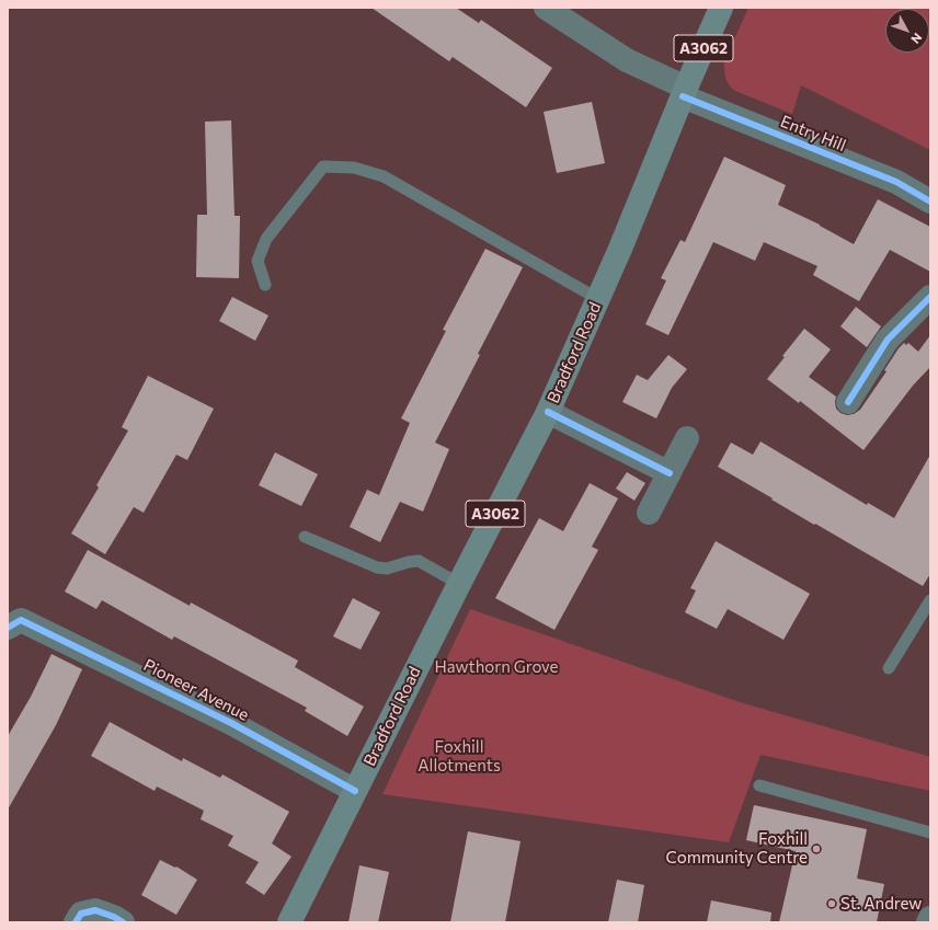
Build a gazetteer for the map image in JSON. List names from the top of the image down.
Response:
{
  "streets": {
    "main road": ["A3062", "Bradford Road"],
    "street": ["Entry Hill", "Pioneer Avenue"]
  },
  "crossings": [
    ["Entry Hill", "Bradford Road"],
    ["Bradford Road", "Pioneer Avenue"]
  ],
  "parks": ["Hawthorn Grove", "Foxhill Allotments"],
  "places": ["Foxhill Community Centre", "St. Andrew"],
  "north": "bottom right"
}
